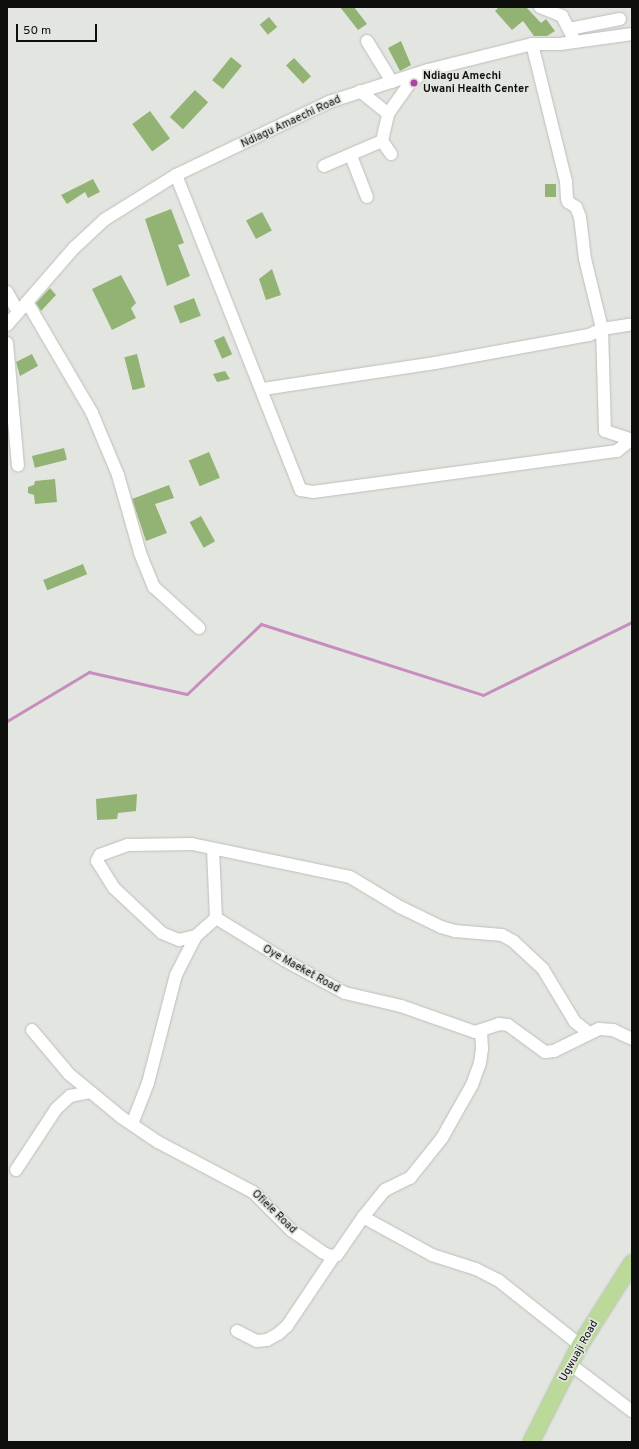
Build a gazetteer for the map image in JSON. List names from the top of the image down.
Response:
{
  "streets": {
    "main road": ["Ugwuaji Road"],
    "street": ["Ndiagu Amaechi Road", "Oye Maeket Road", "Ofiele Road"]
  },
  "places": ["Ndiagu Amechi Uwani Health Center"],
  "scale_bar": "50 m"
}
